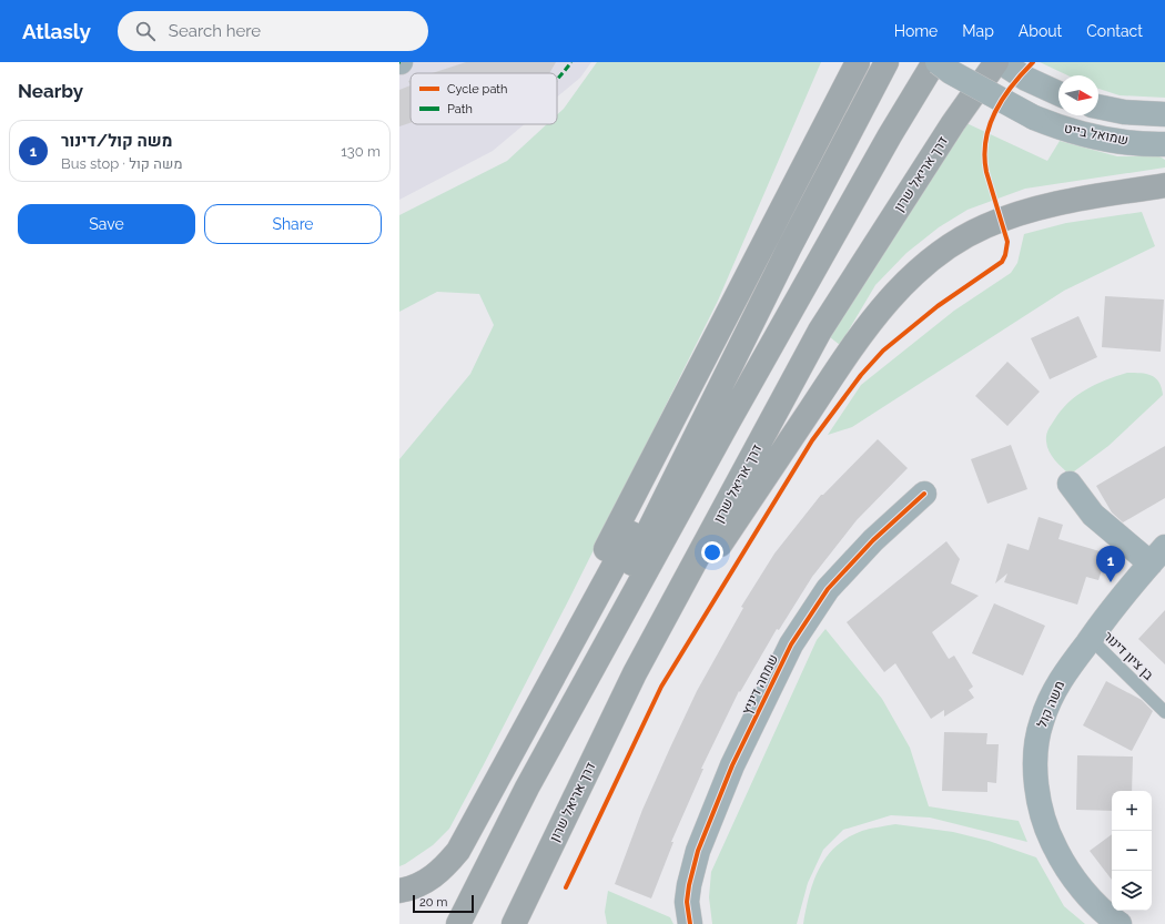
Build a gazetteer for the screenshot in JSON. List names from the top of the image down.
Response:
{
  "streets": {
    "highway": ["דרך אריאל שרון"],
    "street": ["שמואל בייט", "שמחה דיניץ", "משה קול"],
    "lane": ["בן ציון דינור"]
  },
  "crossings": [
    ["בן ציון דינור", "משה קול"]
  ],
  "legend": ["Cycle path", "Path"],
  "scale_bar": "20 m",
  "north": "right",
  "page": {
    "header": "Atlasly",
    "search": "Search here",
    "nav": [
      "Home",
      "Map",
      "About",
      "Contact"
    ],
    "heading": "Nearby",
    "list": [
      {
        "mark": "1",
        "name": "משה קול/דינור",
        "note": "Bus stop · משה קול",
        "value": "130 m"
      }
    ],
    "buttons": ["Save", "Share"],
    "pins": "1",
    "map_buttons": ["+", "−"],
    "scale": "20 m"
  }
}
